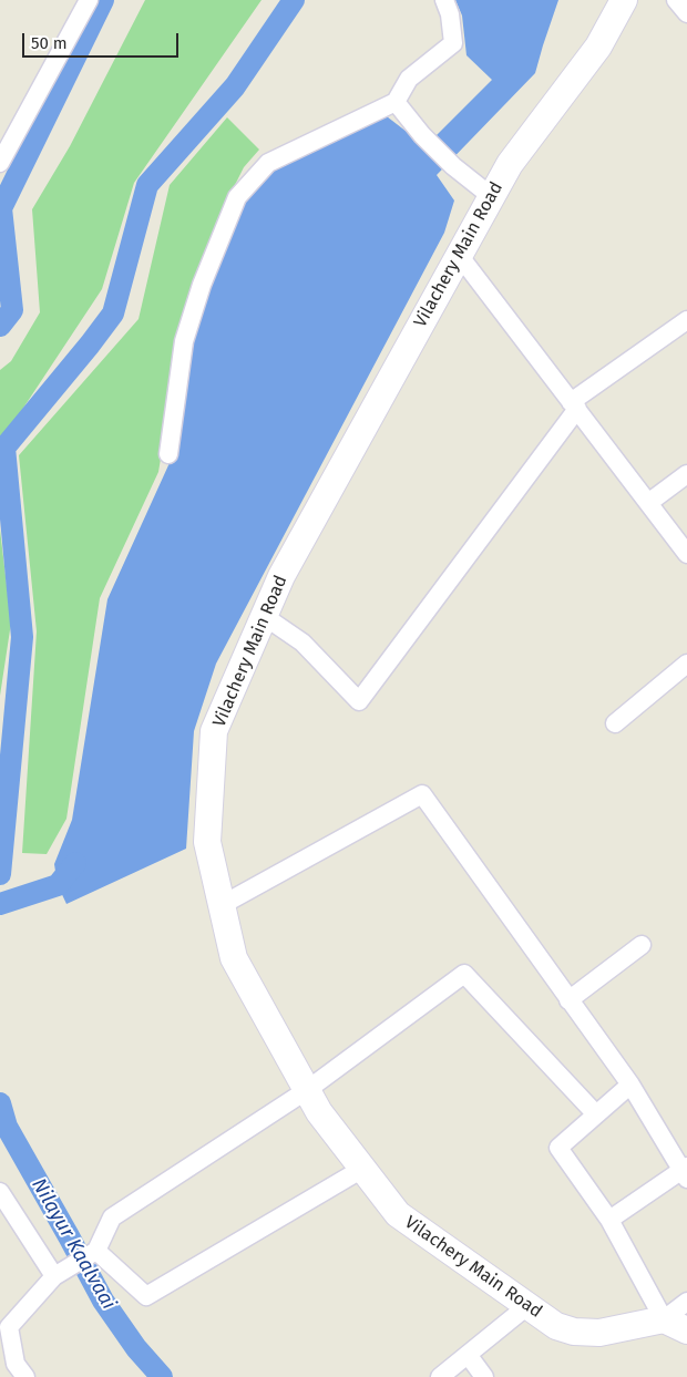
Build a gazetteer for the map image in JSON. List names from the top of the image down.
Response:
{
  "streets": {
    "main road": ["Vilachery Main Road"]
  },
  "water": ["Nilayur Kaalvaai"],
  "scale_bar": "50 m"
}
